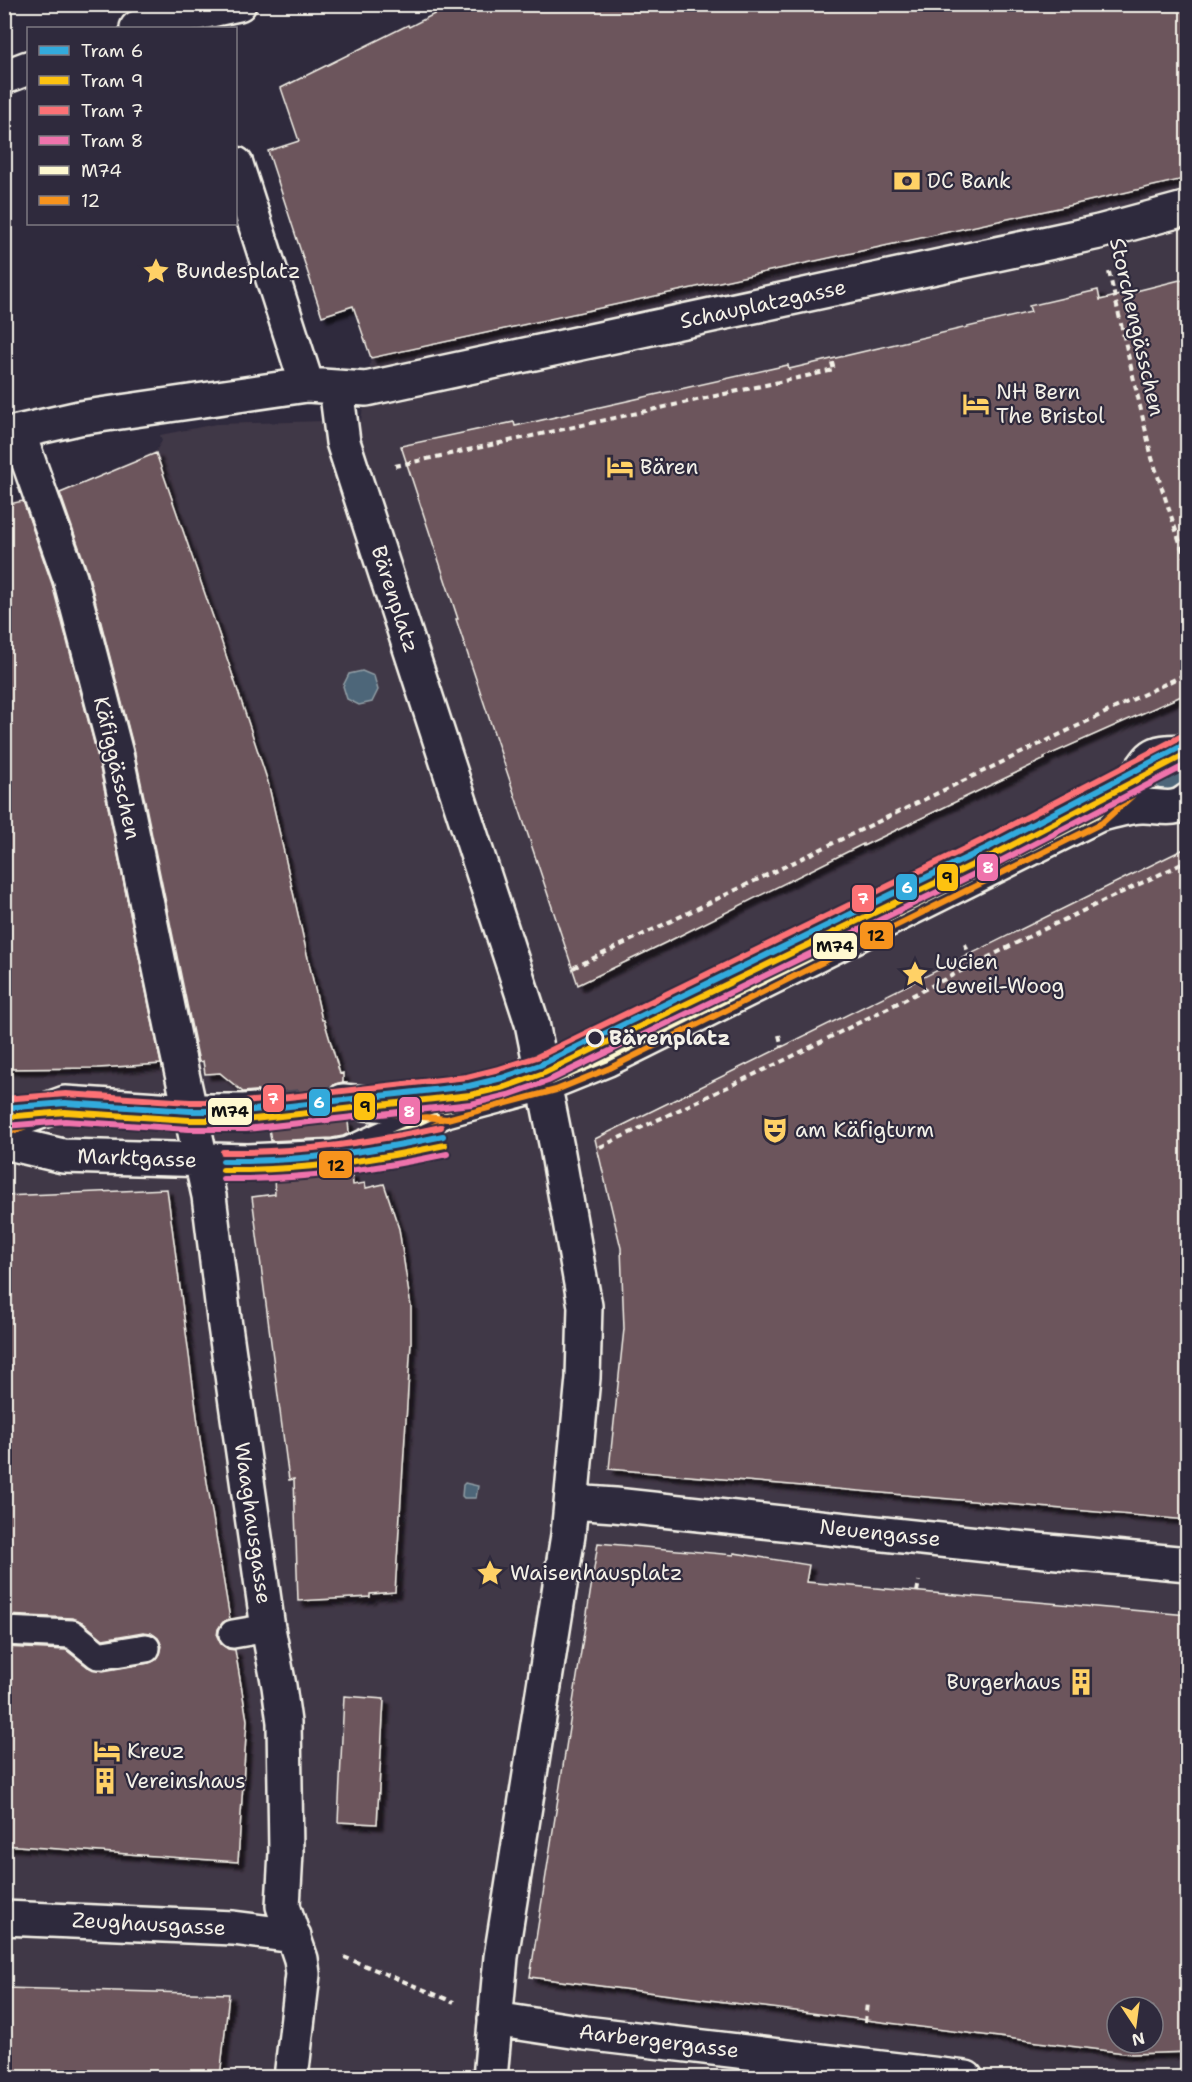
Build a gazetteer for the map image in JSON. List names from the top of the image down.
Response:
{
  "streets": {
    "street": [
      "Schauplatzgasse",
      "Bärenplatz",
      "Käfiggässchen",
      "Marktgasse",
      "Waaghausgasse",
      "Neuengasse",
      "Zeughausgasse",
      "Aarbergergasse"
    ],
    "path": ["Storchengässchen"]
  },
  "crossings": [
    ["Schauplatzgasse", "Storchengässchen"],
    ["Schauplatzgasse", "Bärenplatz"],
    ["Käfiggässchen", "Waaghausgasse"],
    ["Marktgasse", "Waaghausgasse"],
    ["Waaghausgasse", "Zeughausgasse"]
  ],
  "places": {
    "bank": ["DC Bank"],
    "place": ["Bundesplatz", "Lucien Leweil-Woog", "Waisenhausplatz"],
    "hotel": ["NH Bern The Bristol", "Bären", "Kreuz"],
    "other": ["Bärenplatz"],
    "theatre": ["am Käfigturm"],
    "building": ["Burgerhaus", "Vereinshaus"]
  },
  "lines": [
    "tram line 7",
    "tram line 6",
    "transit line M74",
    "tram line 9",
    "transit line 12",
    "tram line 8"
  ],
  "legend": [
    "Tram 6",
    "Tram 9",
    "Tram 7",
    "Tram 8",
    "M74",
    "12"
  ],
  "north": "bottom"
}
